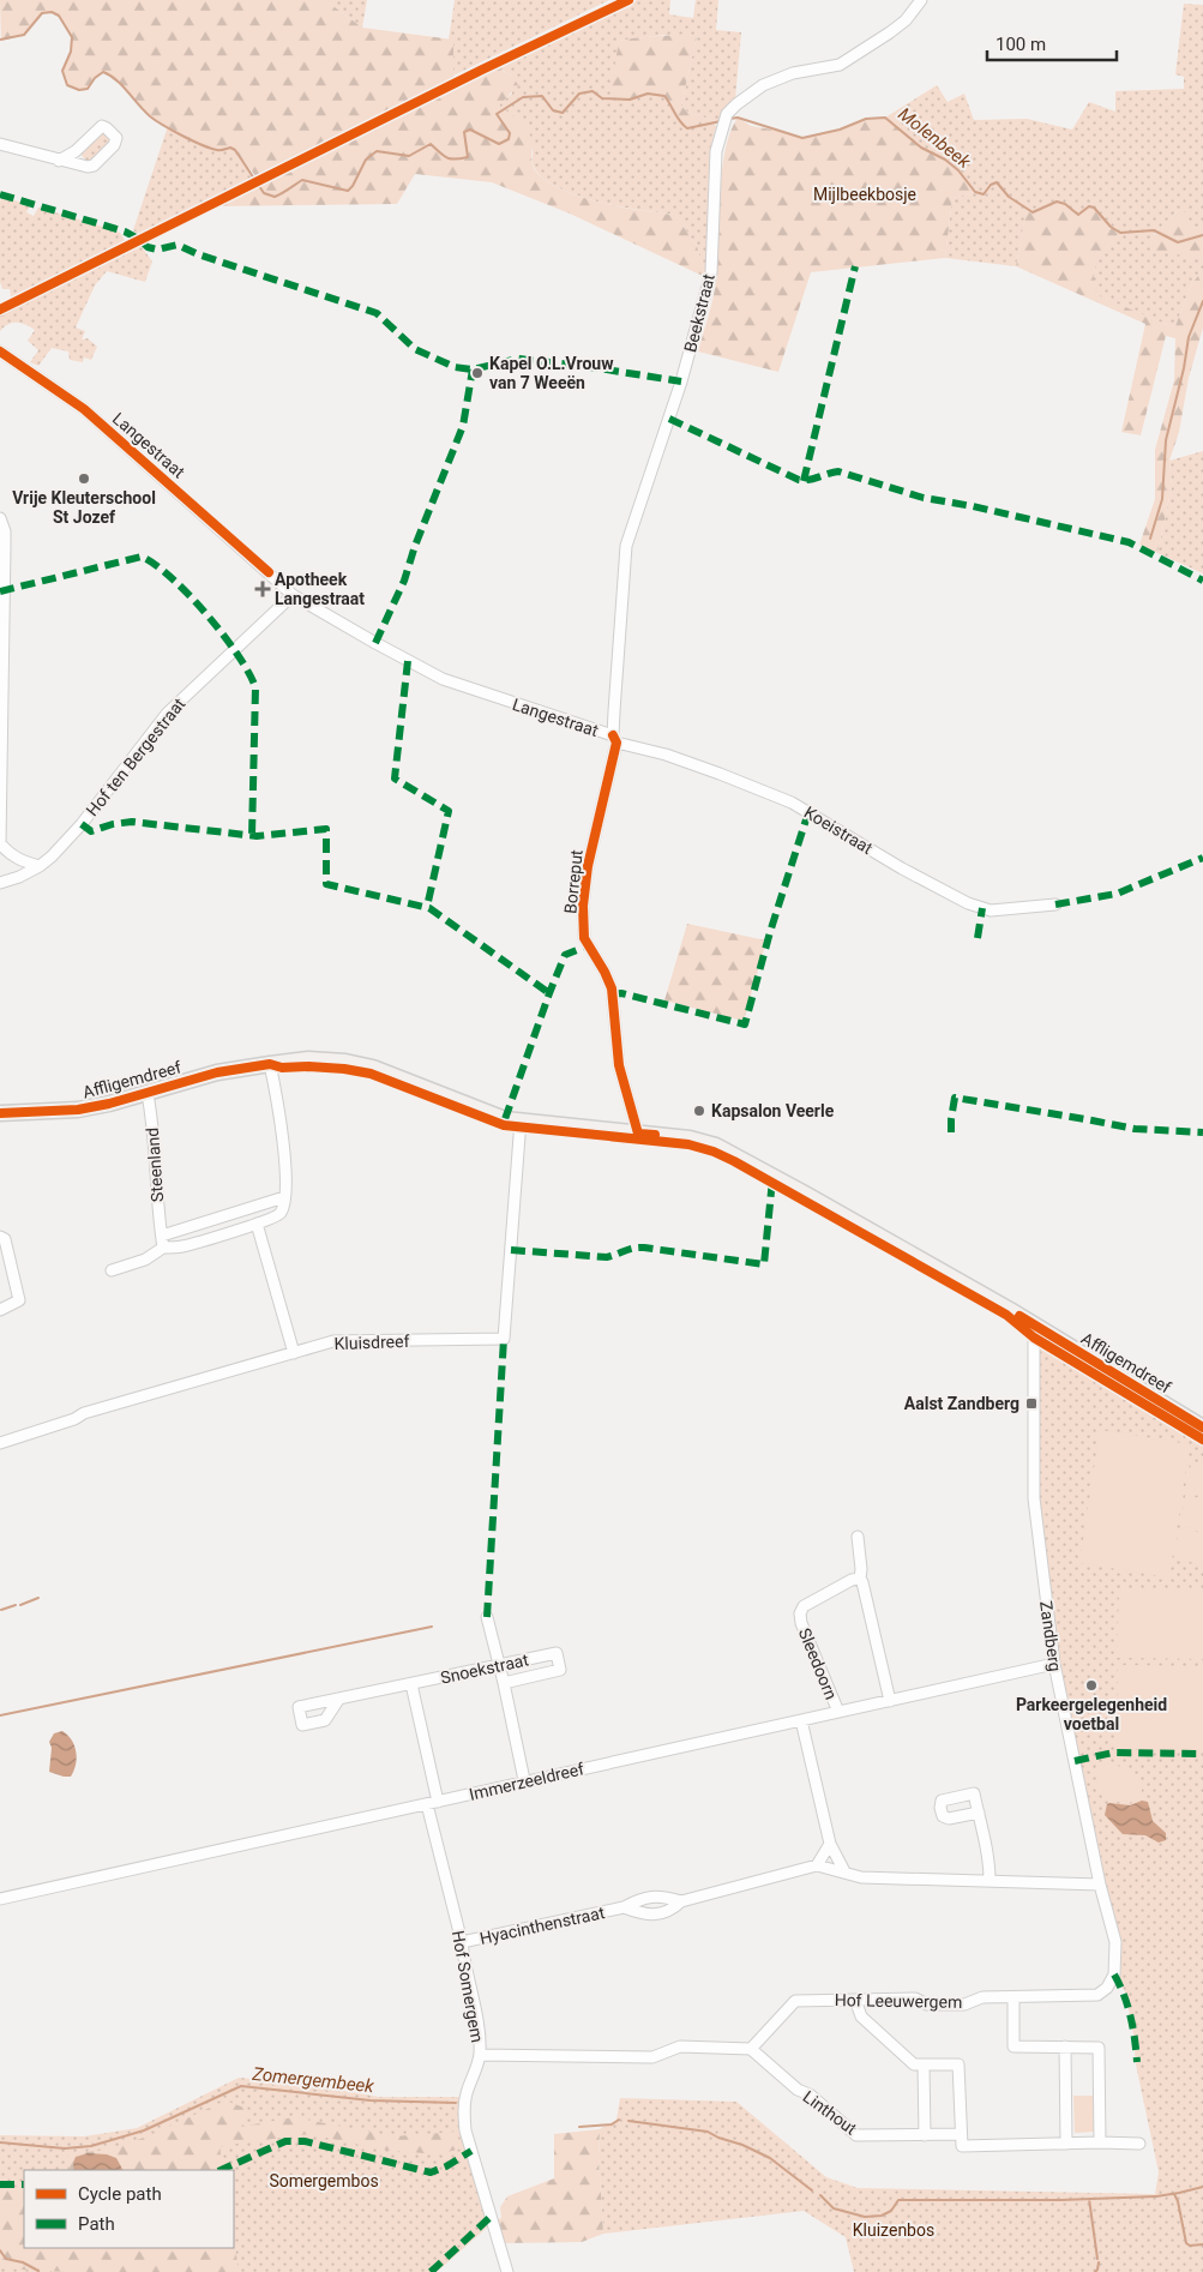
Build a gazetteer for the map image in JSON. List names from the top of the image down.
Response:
{
  "streets": {
    "street": [
      "Beekstraat",
      "Langestraat",
      "Hof ten Bergestraat",
      "Koeistraat",
      "Borreput",
      "Affligemdreef",
      "Steenland",
      "Kluisdreef",
      "Zandberg",
      "Sleedoorn",
      "Snoekstraat",
      "Immerzeeldreef",
      "Hyacinthenstraat",
      "Hof Somergem",
      "Hof Leeuwergem",
      "Linthout"
    ]
  },
  "crossings": [
    ["Beekstraat", "Langestraat"],
    ["Beekstraat", "Koeistraat"],
    ["Beekstraat", "Borreput"],
    ["Langestraat", "Hof ten Bergestraat"],
    ["Langestraat", "Koeistraat"],
    ["Langestraat", "Borreput"],
    ["Koeistraat", "Borreput"],
    ["Borreput", "Affligemdreef"],
    ["Affligemdreef", "Steenland"],
    ["Affligemdreef", "Kluisdreef"],
    ["Affligemdreef", "Zandberg"],
    ["Zandberg", "Immerzeeldreef"],
    ["Zandberg", "Hyacinthenstraat"],
    ["Zandberg", "Hof Leeuwergem"],
    ["Sleedoorn", "Immerzeeldreef"],
    ["Snoekstraat", "Hof Somergem"],
    ["Immerzeeldreef", "Hof Somergem"],
    ["Hyacinthenstraat", "Hof Somergem"],
    ["Hof Leeuwergem", "Linthout"]
  ],
  "water": ["Molenbeek", "Zomergembeek"],
  "parks": ["Mijlbeekbosje", "Somergembos", "Kluizenbos"],
  "places": {
    "other": [
      "Kapel O.L.Vrouw van 7 Weeën",
      "Vrije Kleuterschool St Jozef",
      "Kapsalon Veerle",
      "Parkeergelegenheid voetbal"
    ],
    "health": ["Apotheek Langestraat"],
    "transit": ["Aalst Zandberg"]
  },
  "legend": ["Cycle path", "Path"],
  "scale_bar": "100 m"
}
